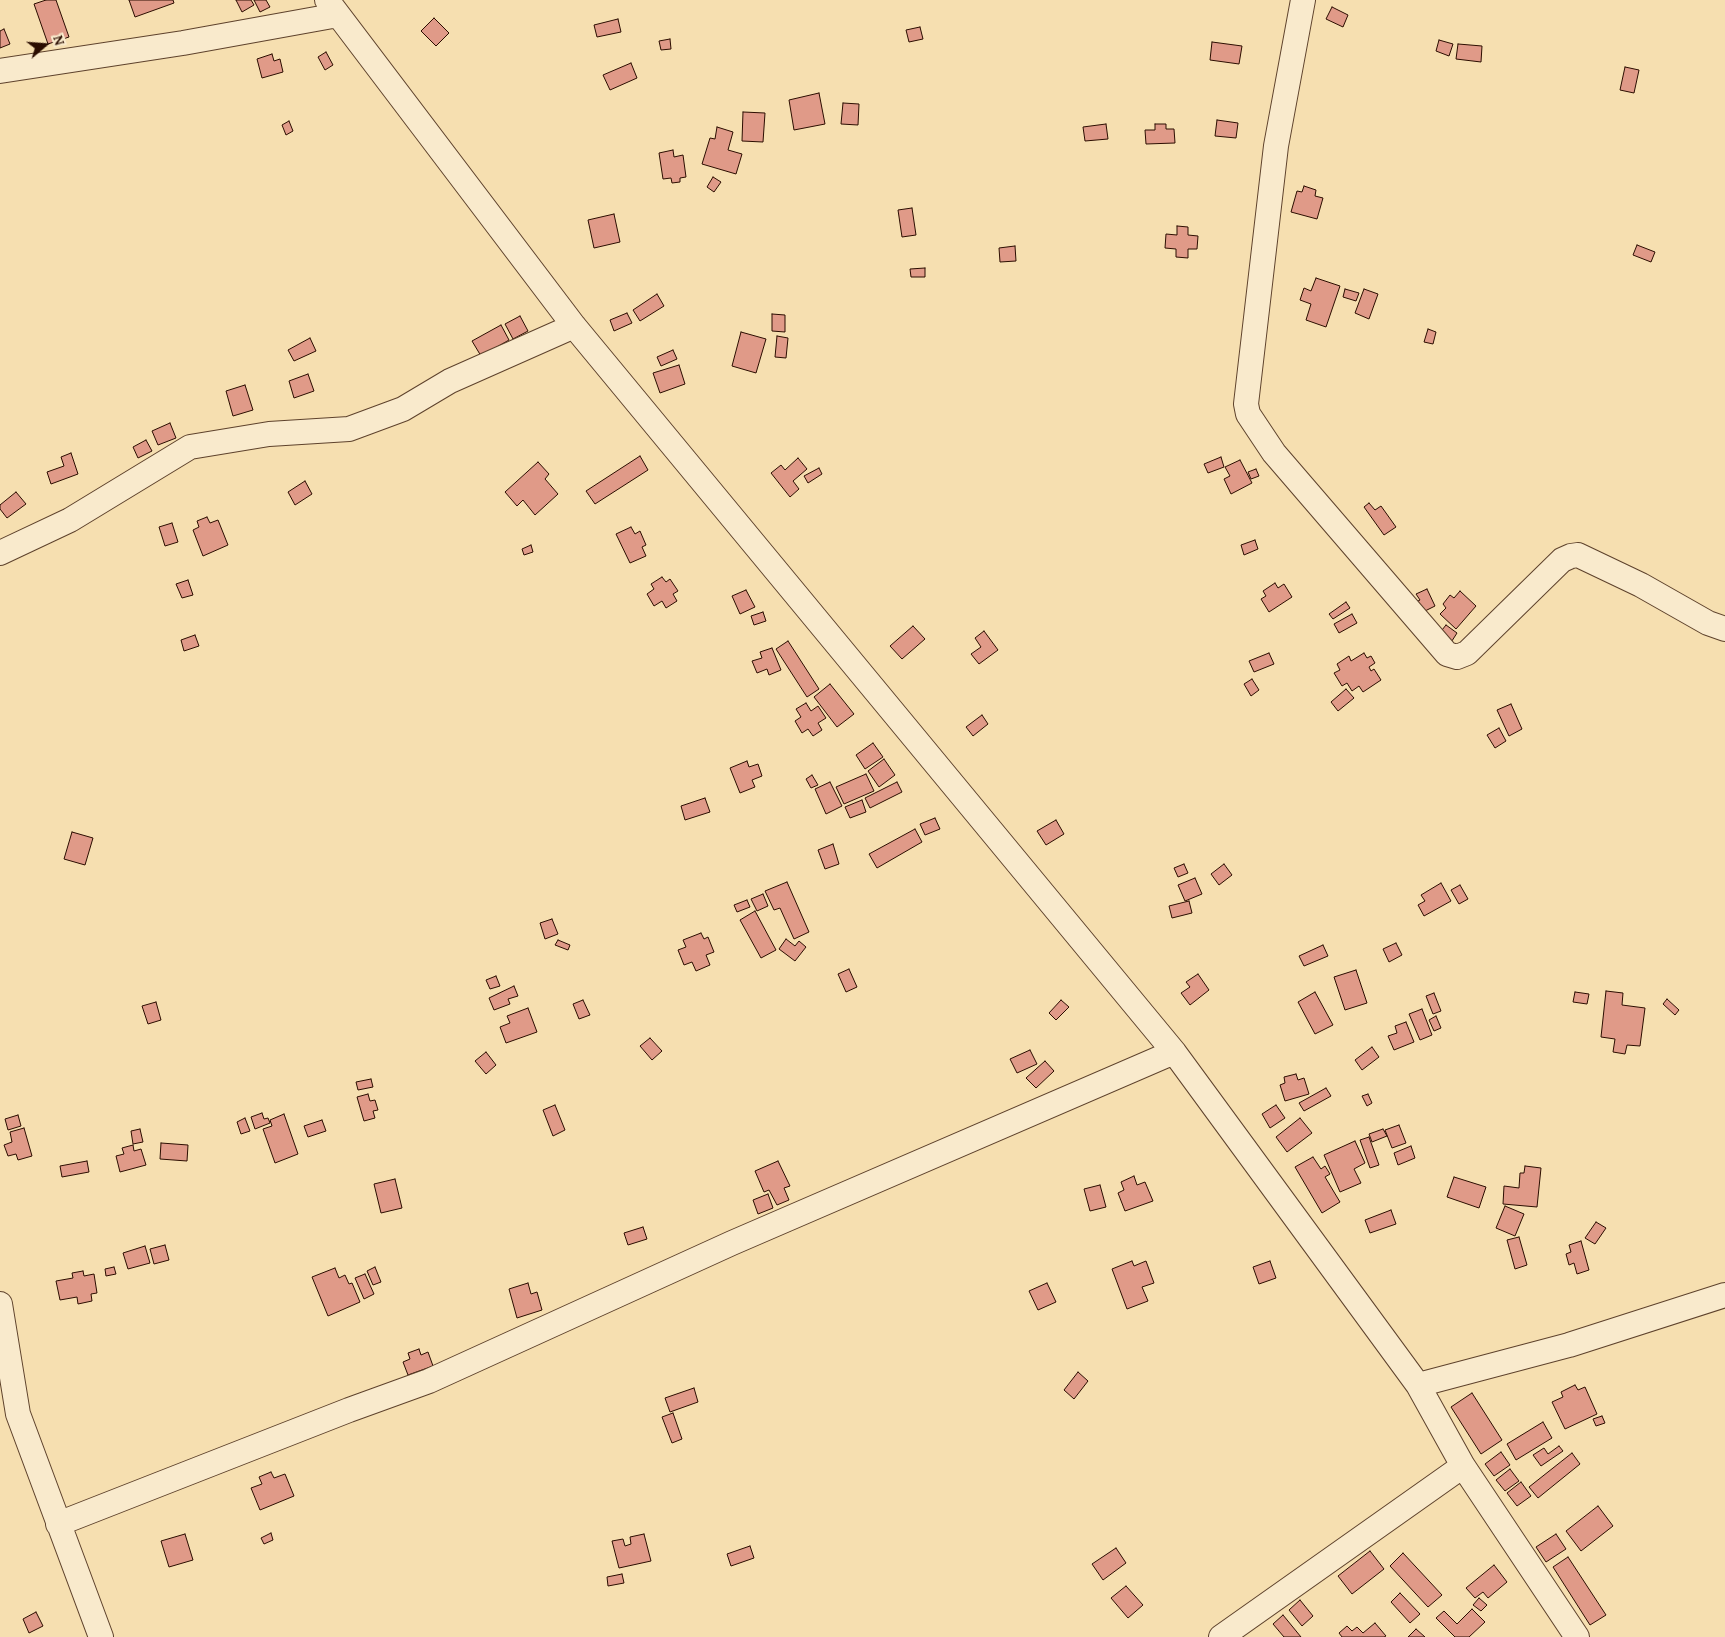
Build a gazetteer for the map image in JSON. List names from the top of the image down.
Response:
{
  "north": "right"
}
